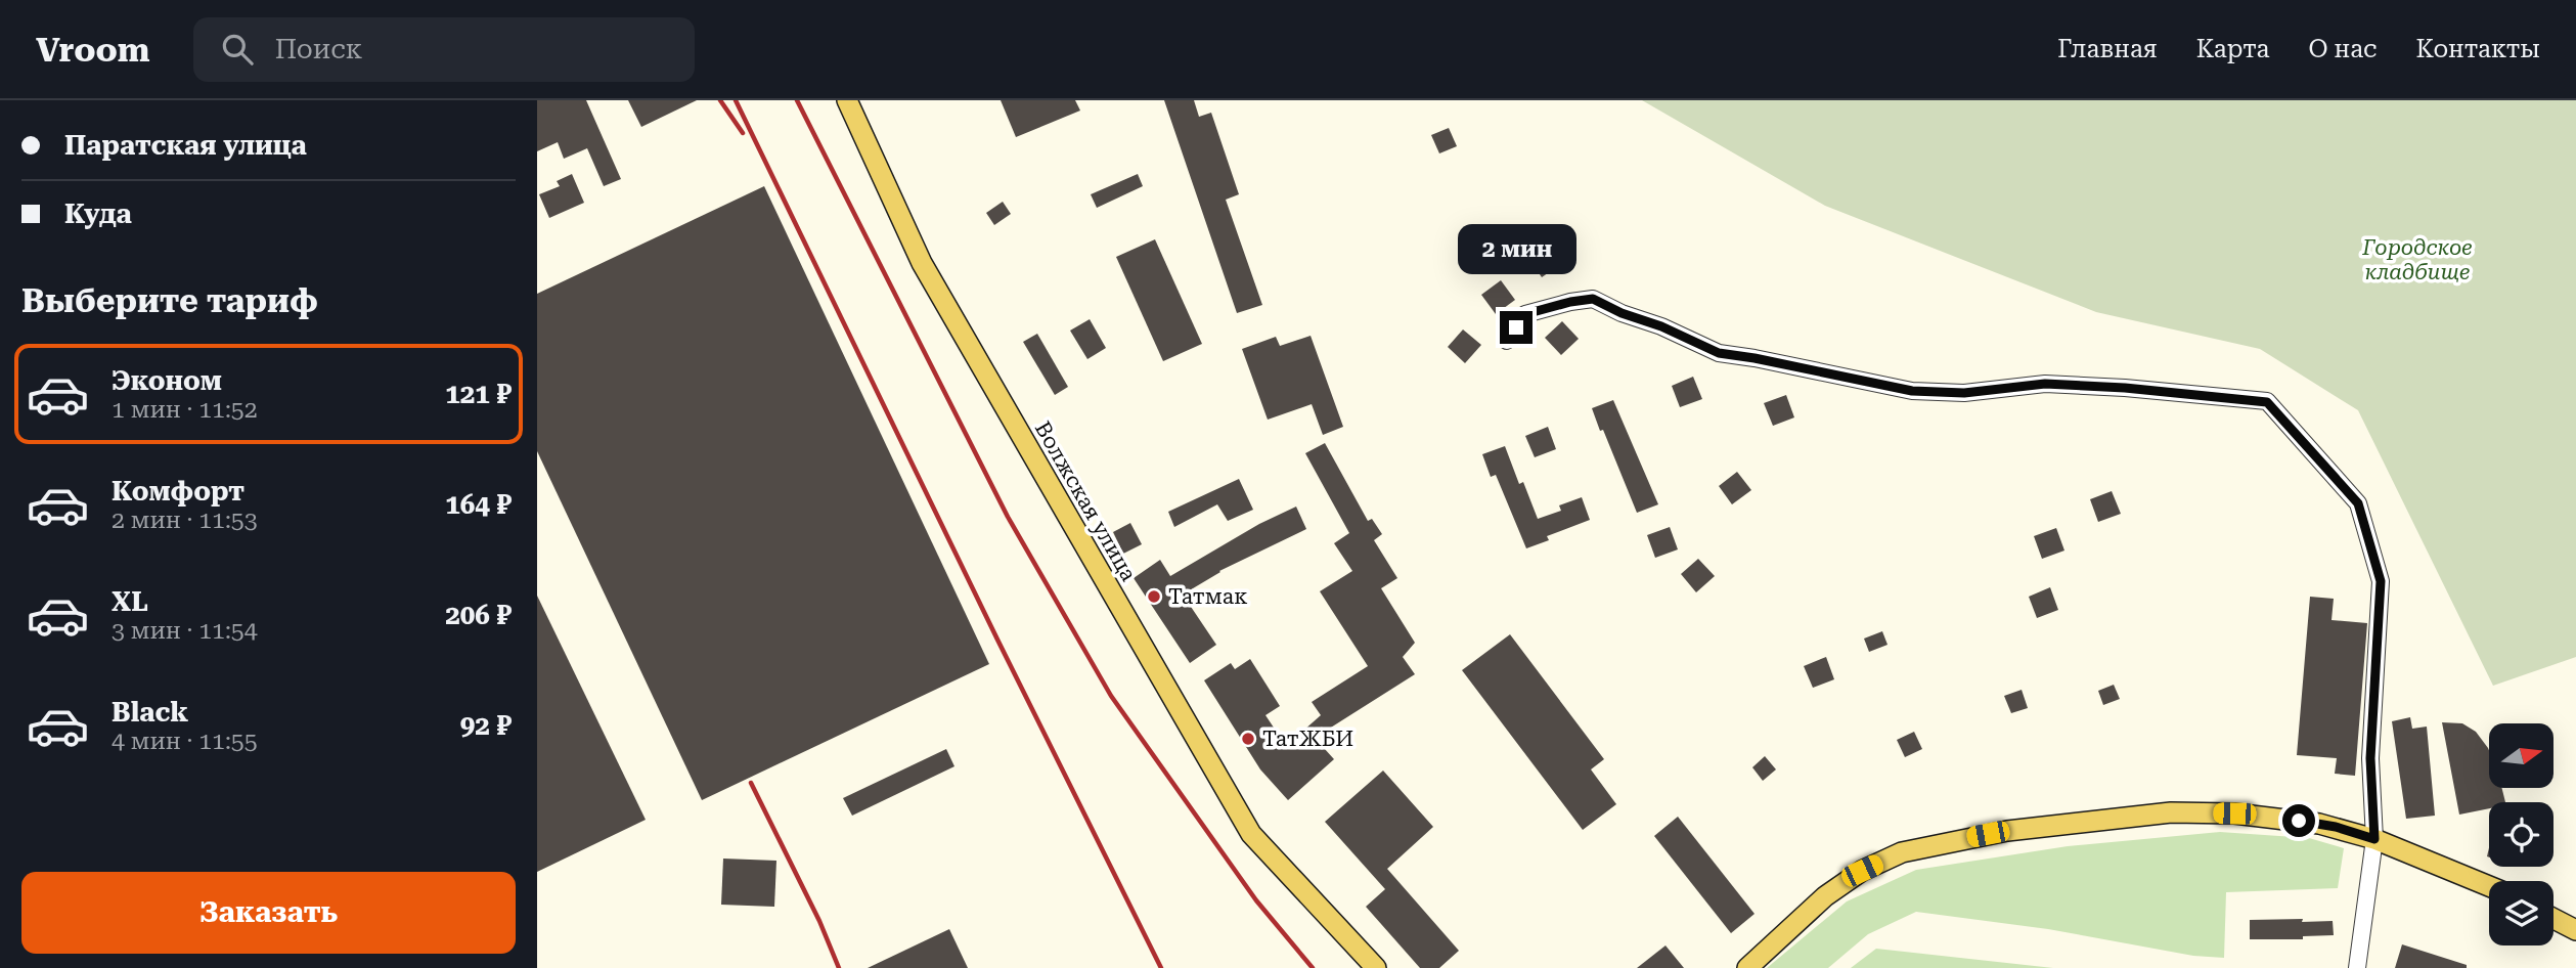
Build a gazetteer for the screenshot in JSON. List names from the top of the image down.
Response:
{
  "streets": {
    "main road": ["Волжская улица"]
  },
  "parks": ["Городское кладбище"],
  "places": ["Татмак", "ТатЖБИ"],
  "north": "right",
  "page": {
    "header": "Vroom",
    "search": "Поиск",
    "nav": [
      "Главная",
      "Карта",
      "О нас",
      "Контакты"
    ],
    "banner": ["Паратская улица", "Куда"],
    "bubble": "2 мин",
    "heading": "Выберите тариф",
    "list": [
      {
        "name": "Эконом",
        "note": "1 мин · 11:52",
        "value": "121 ₽"
      },
      {
        "name": "Комфорт",
        "note": "2 мин · 11:53",
        "value": "164 ₽"
      },
      {
        "name": "XL",
        "note": "3 мин · 11:54",
        "value": "206 ₽"
      },
      {
        "name": "Black",
        "note": "4 мин · 11:55",
        "value": "92 ₽"
      }
    ],
    "buttons": "Заказать"
  }
}
